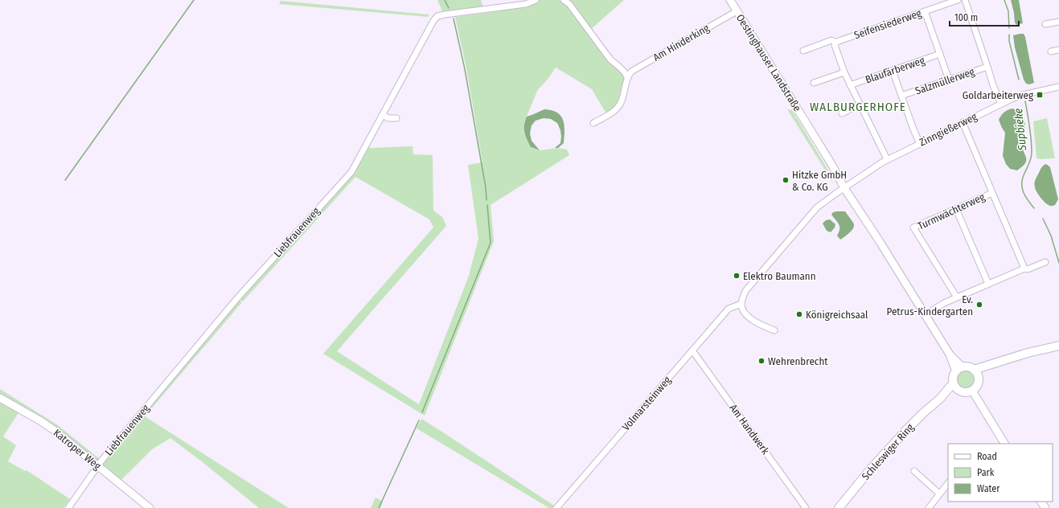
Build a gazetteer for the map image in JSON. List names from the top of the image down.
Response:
{
  "streets": {
    "main road": ["Schleswiger Ring"],
    "street": [
      "Seifensiederweg",
      "Am Hinderking",
      "Oestinghauser Landstraße",
      "Blaufärberweg",
      "Salzmüllerweg",
      "Zinngießerweg",
      "Turmwächterweg",
      "Liebfrauenweg",
      "Volmarsteinweg",
      "Am Handwerk",
      "Katroper Weg"
    ]
  },
  "crossings": [
    ["Am Hinderking", "Oestinghauser Landstraße"],
    ["Oestinghauser Landstraße", "Zinngießerweg"],
    ["Oestinghauser Landstraße", "Schleswiger Ring"],
    ["Liebfrauenweg", "Katroper Weg"],
    ["Volmarsteinweg", "Am Handwerk"]
  ],
  "districts": ["WALBURGERHOFE"],
  "water": ["Supbieke"],
  "places": {
    "transit": ["Goldarbeiterweg"],
    "other": [
      "Hitzke GmbH & Co. KG",
      "Elektro Baumann",
      "Ev. Petrus-Kindergarten",
      "Königreichsaal",
      "Wehrenbrecht"
    ]
  },
  "legend": ["Road", "Park", "Water"],
  "scale_bar": "100 m"
}
